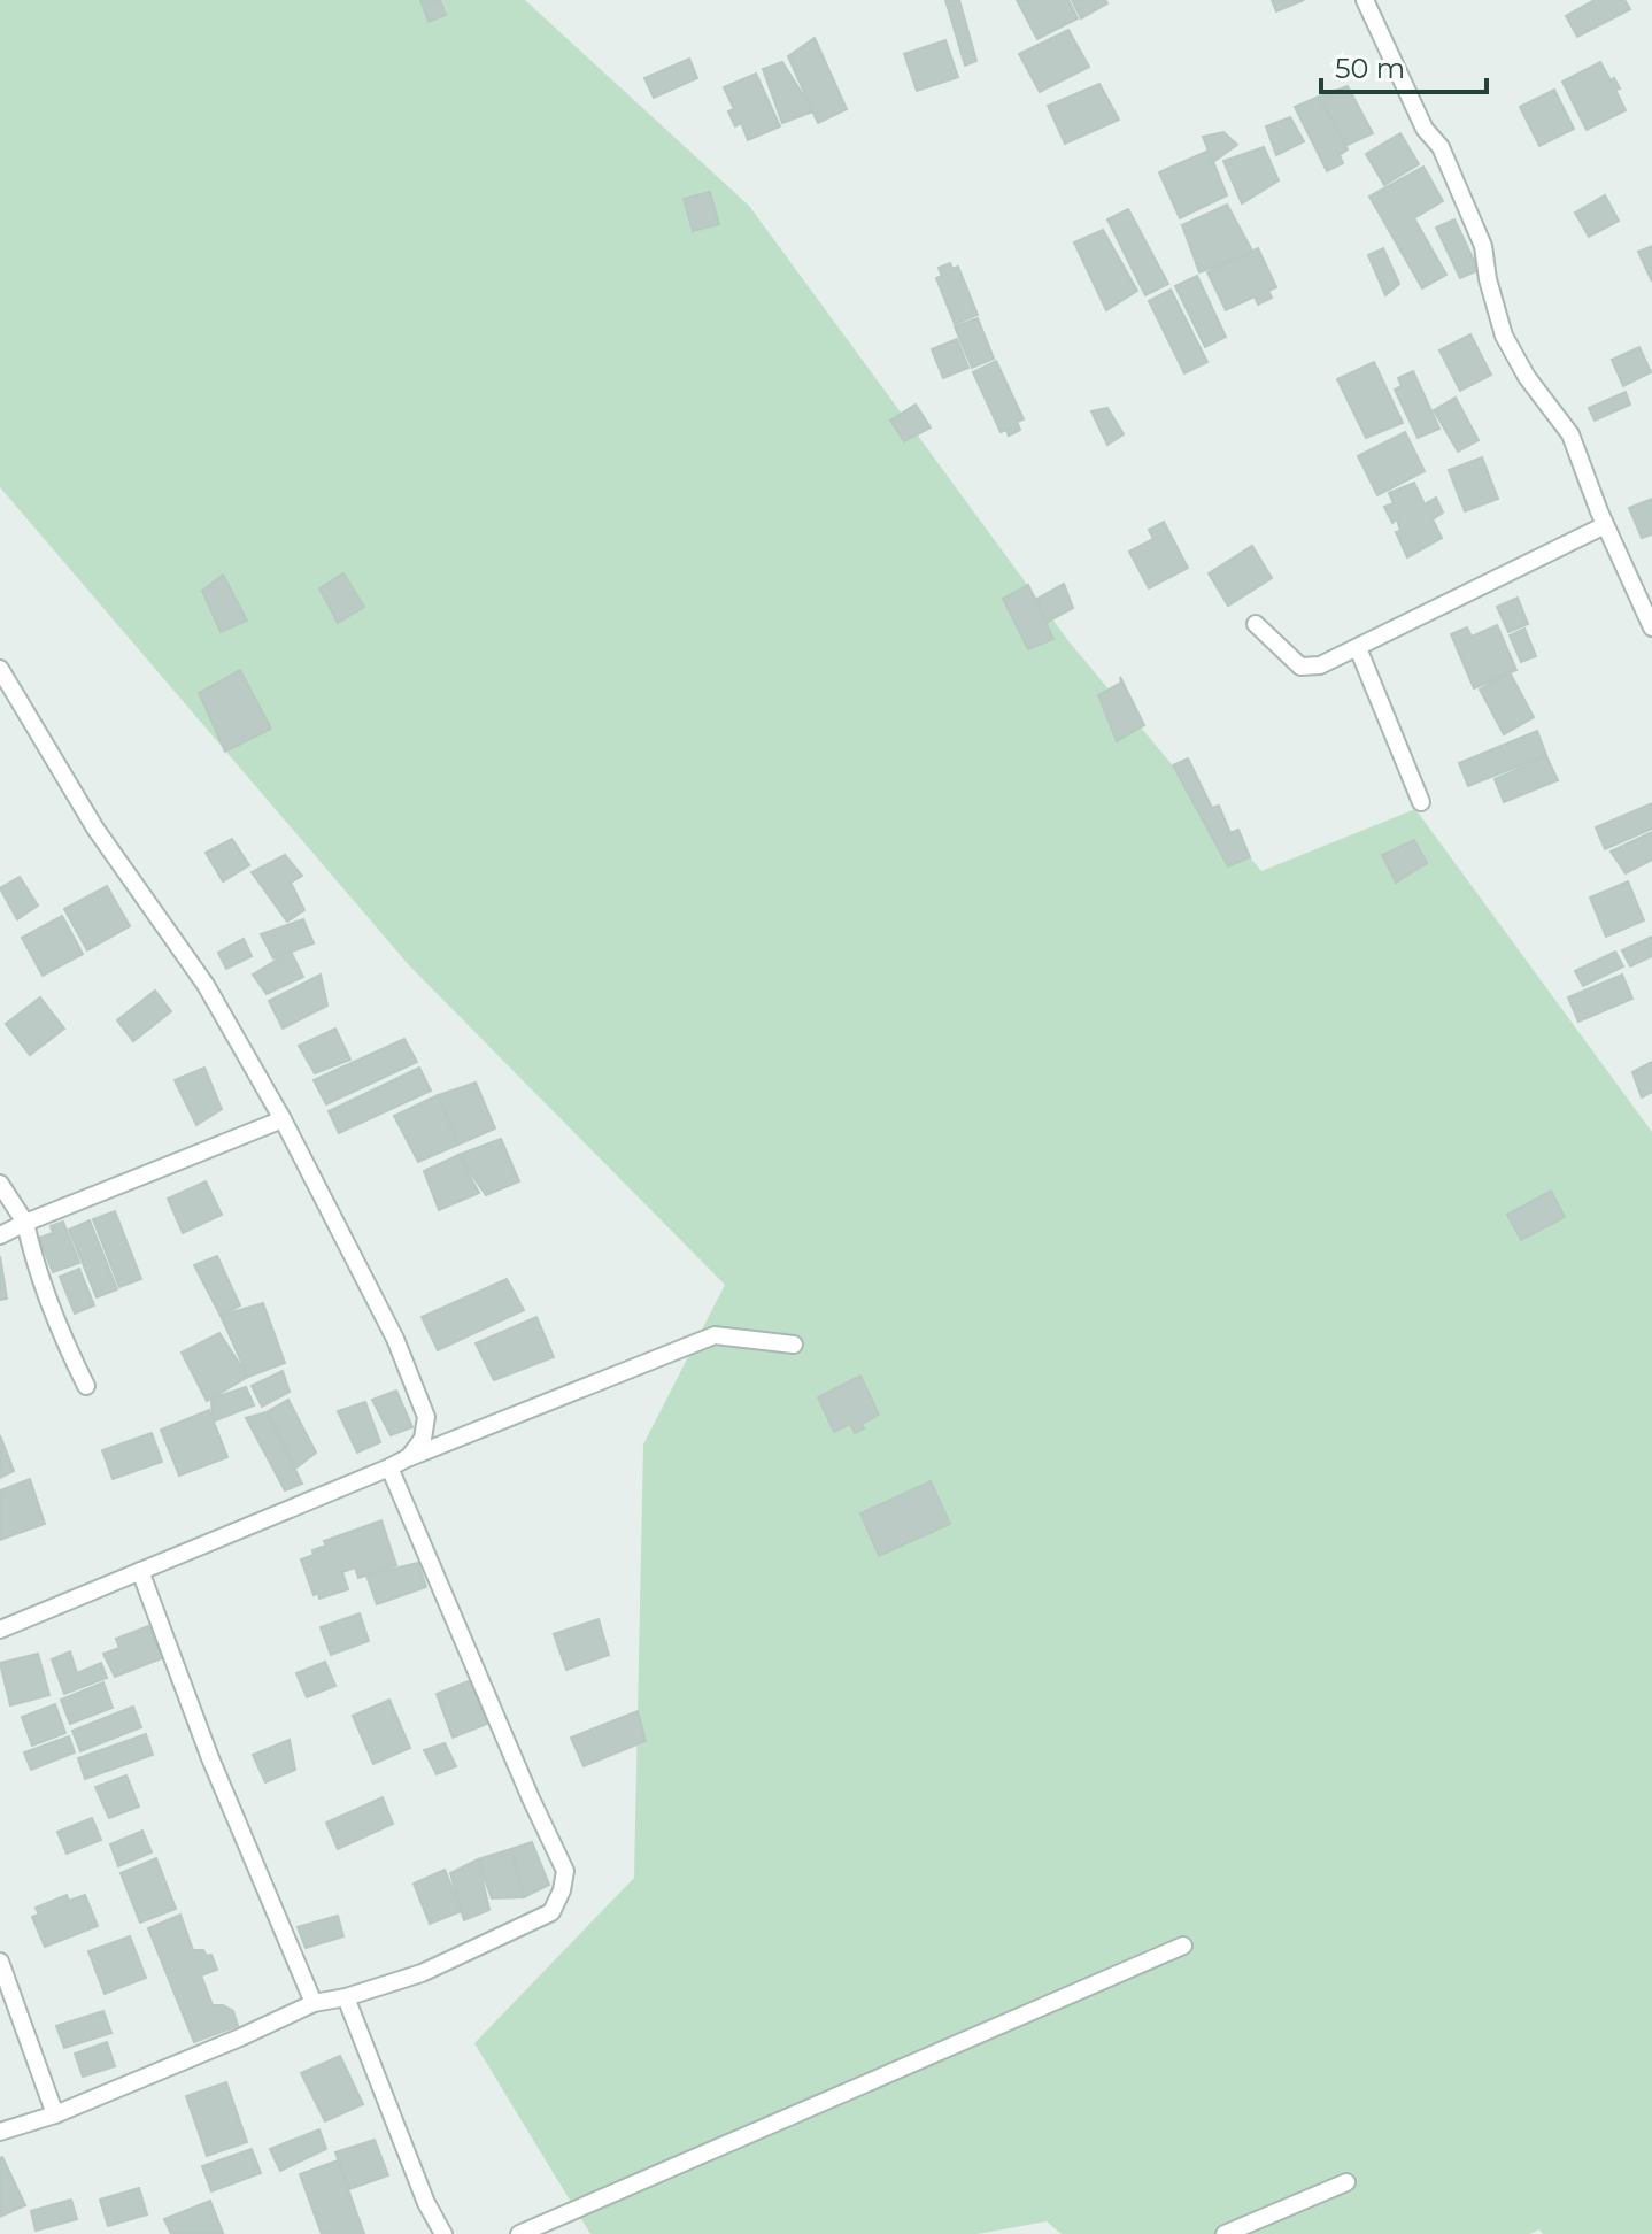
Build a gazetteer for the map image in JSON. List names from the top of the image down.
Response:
{
  "scale_bar": "50 m"
}
